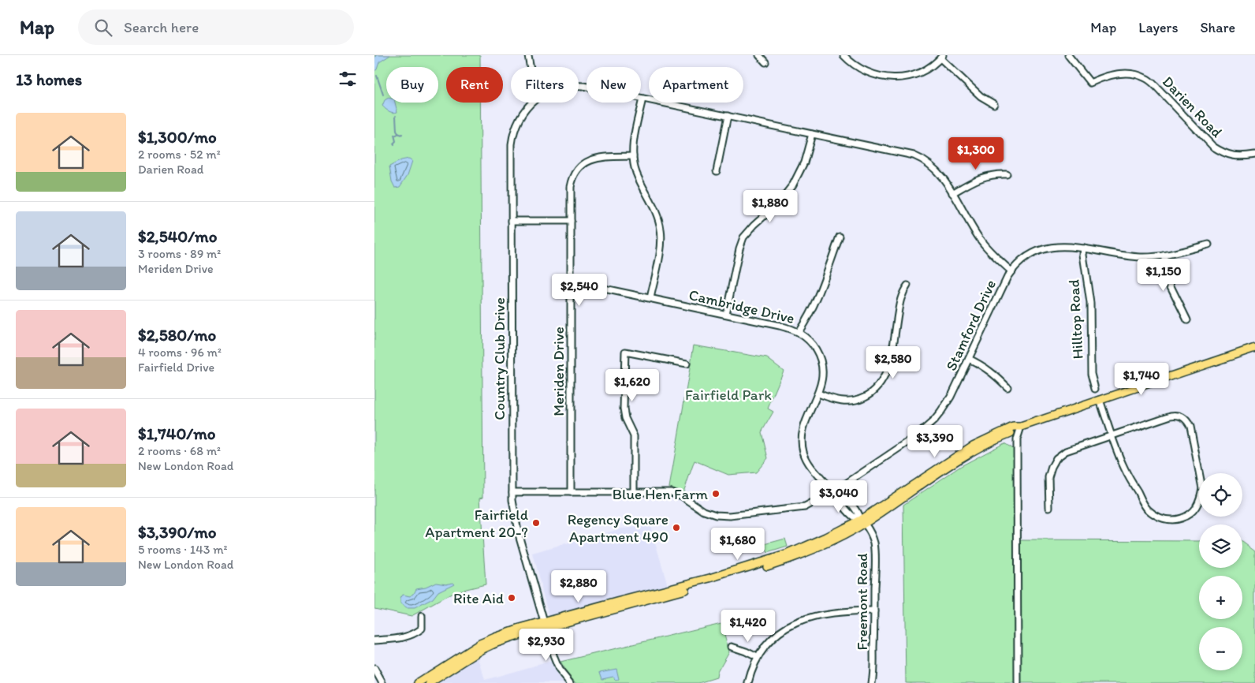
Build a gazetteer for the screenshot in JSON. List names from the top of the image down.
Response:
{
  "streets": {
    "street": [
      "Darien Road",
      "Cambridge Drive",
      "Hilltop Road",
      "Stamford Drive",
      "Country Club Drive",
      "Meriden Drive",
      "Freemont Road"
    ]
  },
  "crossings": [
    ["Cambridge Drive", "Stamford Drive"],
    ["Cambridge Drive", "Meriden Drive"],
    ["Cambridge Drive", "Freemont Road"],
    ["Hilltop Road", "Stamford Drive"],
    ["Stamford Drive", "Country Club Drive"],
    ["Stamford Drive", "Meriden Drive"]
  ],
  "parks": ["Fairfield Park"],
  "places": [
    "Blue Hen Farm",
    "Fairfield Apartment 20-?",
    "Regency Square Apartment 490",
    "Rite Aid"
  ],
  "page": {
    "header": "Map",
    "search": "Search here",
    "nav": ["Map", "Layers", "Share"],
    "heading": "13 homes",
    "chip": [
      "Buy",
      "Rent",
      "Filters",
      "New",
      "Apartment"
    ],
    "list": [
      {
        "name": "$1,300/mo",
        "note": "2 rooms · 52 m² · Darien Road"
      },
      {
        "name": "$2,540/mo",
        "note": "3 rooms · 89 m² · Meriden Drive"
      },
      {
        "name": "$2,580/mo",
        "note": "4 rooms · 96 m² · Fairfield Drive"
      },
      {
        "name": "$1,740/mo",
        "note": "2 rooms · 68 m² · New London Road"
      },
      {
        "name": "$3,390/mo",
        "note": "5 rooms · 143 m² · New London Road"
      }
    ],
    "price": [
      "$1,300",
      "$1,880",
      "$1,150",
      "$2,540",
      "$2,580",
      "$1,740",
      "$1,620",
      "$3,390",
      "$3,040",
      "$1,680",
      "$2,880",
      "$1,420",
      "$2,930"
    ],
    "map_buttons": ["+", "−"]
  }
}
